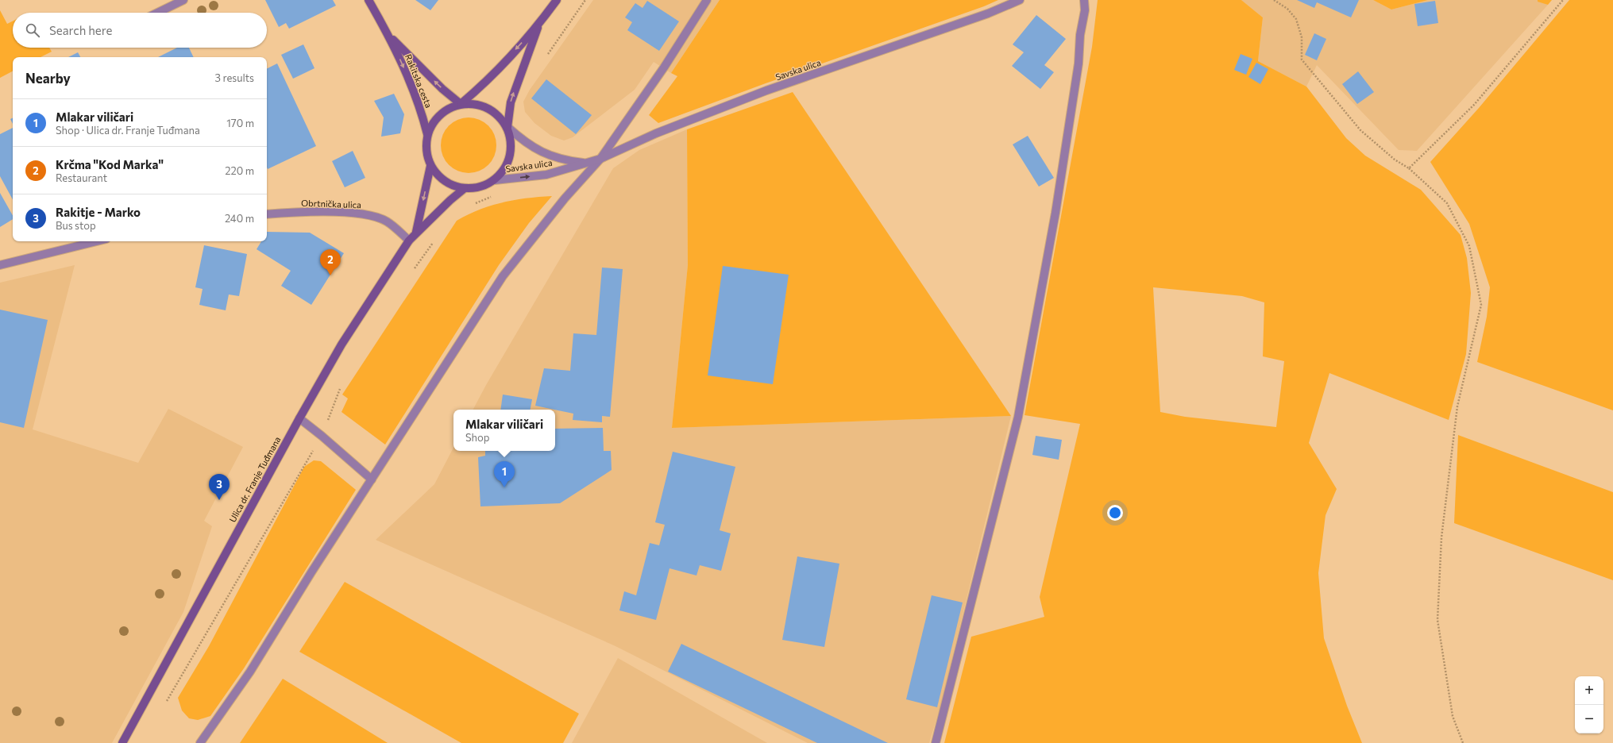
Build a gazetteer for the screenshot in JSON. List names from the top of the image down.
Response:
{
  "streets": {
    "main road": ["Rakitska cesta", "Ulica dr. Franje Tuđmana"],
    "street": ["Savska ulica", "Obrtnička ulica"]
  },
  "crossings": [
    ["Savska ulica", "Rakitska cesta"],
    ["Savska ulica", "Ulica dr. Franje Tuđmana"],
    ["Rakitska cesta", "Ulica dr. Franje Tuđmana"],
    ["Obrtnička ulica", "Ulica dr. Franje Tuđmana"]
  ],
  "page": {
    "search": "Search here",
    "heading": ["Nearby", "3 results"],
    "list": [
      {
        "mark": "1",
        "name": "Mlakar viličari",
        "note": "Shop · Ulica dr. Franje Tuđmana",
        "value": "170 m"
      },
      {
        "mark": "2",
        "name": "Krčma \"Kod Marka\"",
        "note": "Restaurant",
        "value": "220 m"
      },
      {
        "mark": "3",
        "name": "Rakitje - Marko",
        "note": "Bus stop",
        "value": "240 m"
      }
    ],
    "pins": ["2", "1", "3"],
    "popup": ["Mlakar viličari", "Shop"],
    "map_buttons": ["+", "−"]
  }
}
